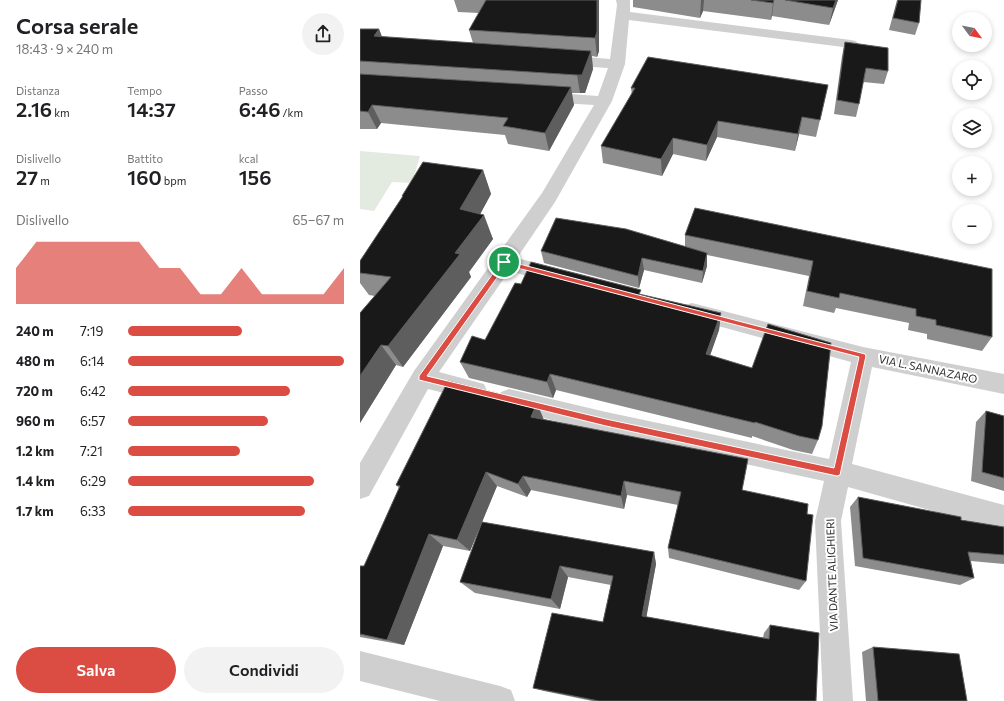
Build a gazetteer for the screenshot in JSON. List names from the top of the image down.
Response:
{
  "streets": {
    "street": ["VIA L. SANNAZARO", "VIA DANTE ALIGHIERI"]
  },
  "crossings": [
    ["VIA L. SANNAZARO", "VIA DANTE ALIGHIERI"]
  ],
  "north": "bottom right",
  "page": {
    "heading": ["Corsa serale", "18:43 · 9 × 240 m"],
    "map_buttons": ["+", "−"],
    "stats": [
      ["Distanza", "2.16 km"],
      ["Tempo", "14:37"],
      ["Passo", "6:46 /km"],
      ["Dislivello", "27 m"],
      ["Battito", "160 bpm"],
      ["kcal", "156"]
    ],
    "chart": ["Dislivello", "65–67 m"],
    "list": [
      {
        "name": "240 m",
        "note": "7:19"
      },
      {
        "name": "480 m",
        "note": "6:14"
      },
      {
        "name": "720 m",
        "note": "6:42"
      },
      {
        "name": "960 m",
        "note": "6:57"
      },
      {
        "name": "1.2 km",
        "note": "7:21"
      },
      {
        "name": "1.4 km",
        "note": "6:29"
      },
      {
        "name": "1.7 km",
        "note": "6:33"
      }
    ],
    "buttons": ["Salva", "Condividi"]
  }
}
